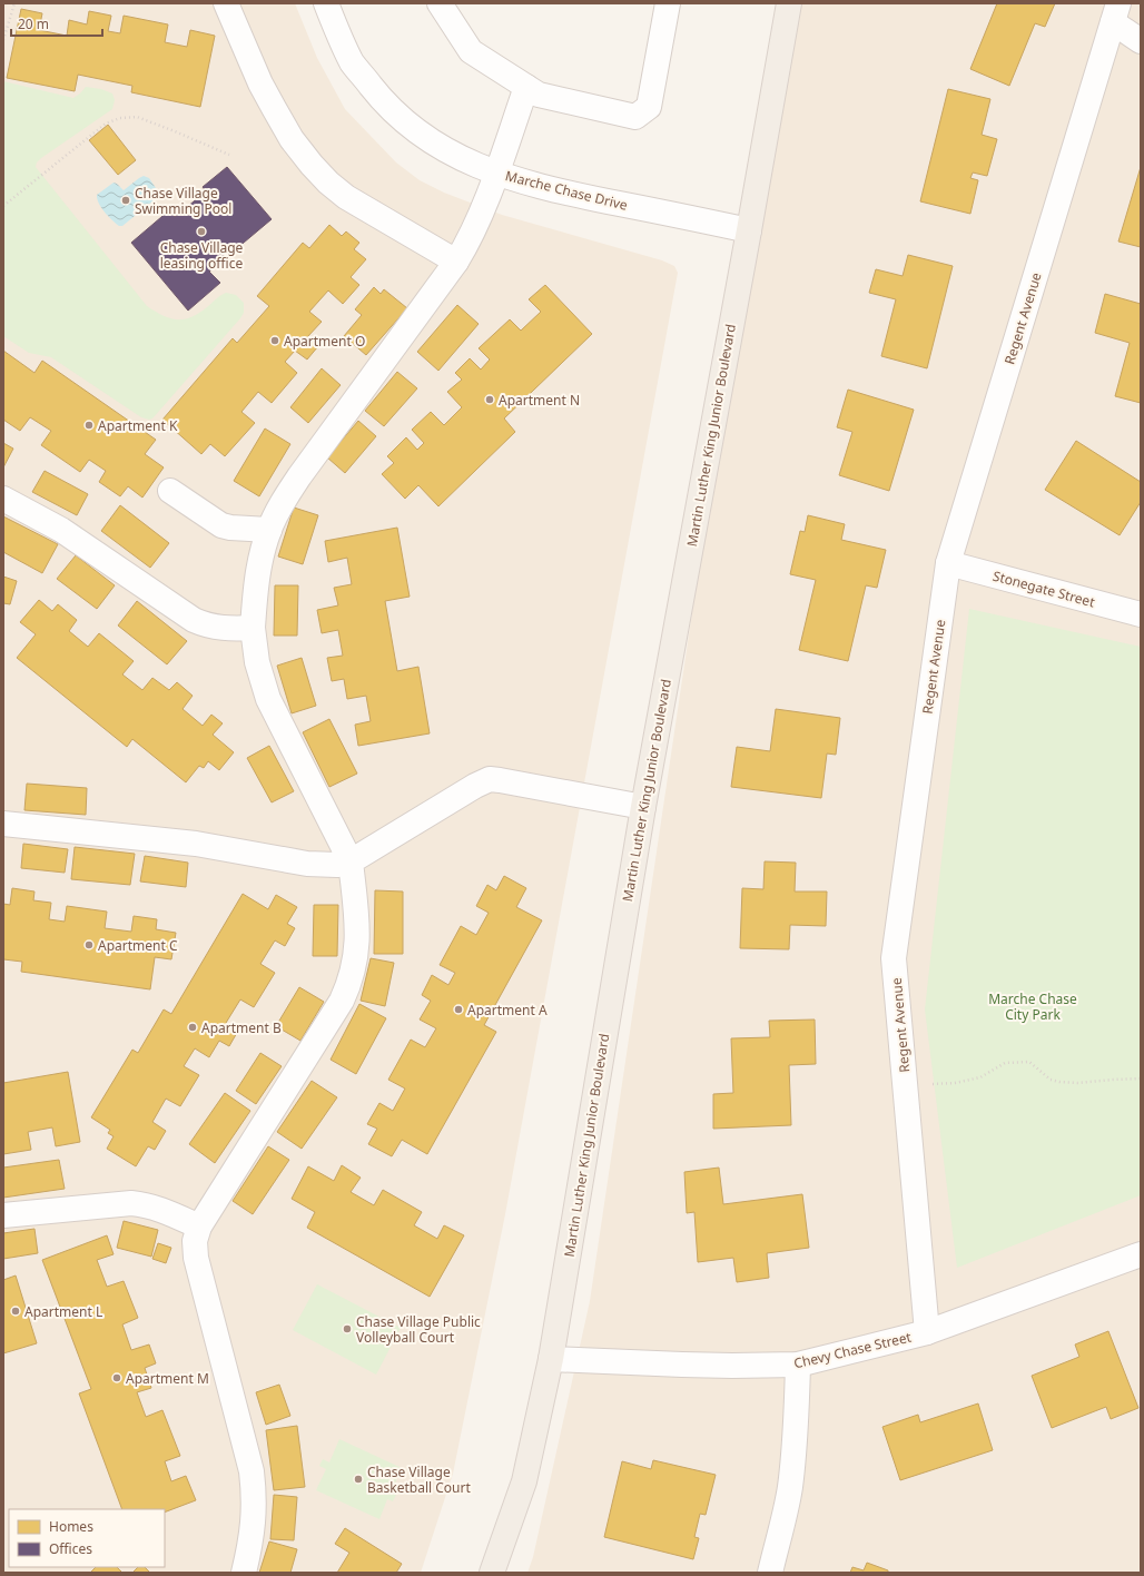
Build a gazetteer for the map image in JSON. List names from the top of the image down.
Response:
{
  "streets": {
    "main road": ["Martin Luther King Junior Boulevard"],
    "street": [
      "Marche Chase Drive",
      "Regent Avenue",
      "Stonegate Street",
      "Chevy Chase Street"
    ]
  },
  "crossings": [
    ["Marche Chase Drive", "Martin Luther King Junior Boulevard"],
    ["Regent Avenue", "Stonegate Street"],
    ["Regent Avenue", "Chevy Chase Street"],
    ["Martin Luther King Junior Boulevard", "Chevy Chase Street"]
  ],
  "parks": ["Marche Chase City Park"],
  "places": [
    "Chase Village Swimming Pool",
    "Chase Village leasing office",
    "Apartment O",
    "Apartment N",
    "Apartment K",
    "Apartment C",
    "Apartment A",
    "Apartment B",
    "Apartment L",
    "Chase Village Public Volleyball Court",
    "Apartment M",
    "Chase Village Basketball Court"
  ],
  "legend": ["Homes", "Offices"],
  "scale_bar": "20 m"
}
